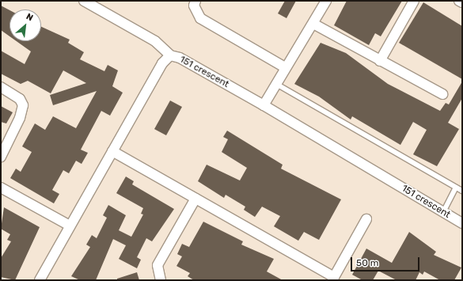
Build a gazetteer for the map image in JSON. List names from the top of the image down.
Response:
{
  "streets": {
    "street": ["151 crescent"]
  },
  "scale_bar": "50 m",
  "north": "top right"
}
